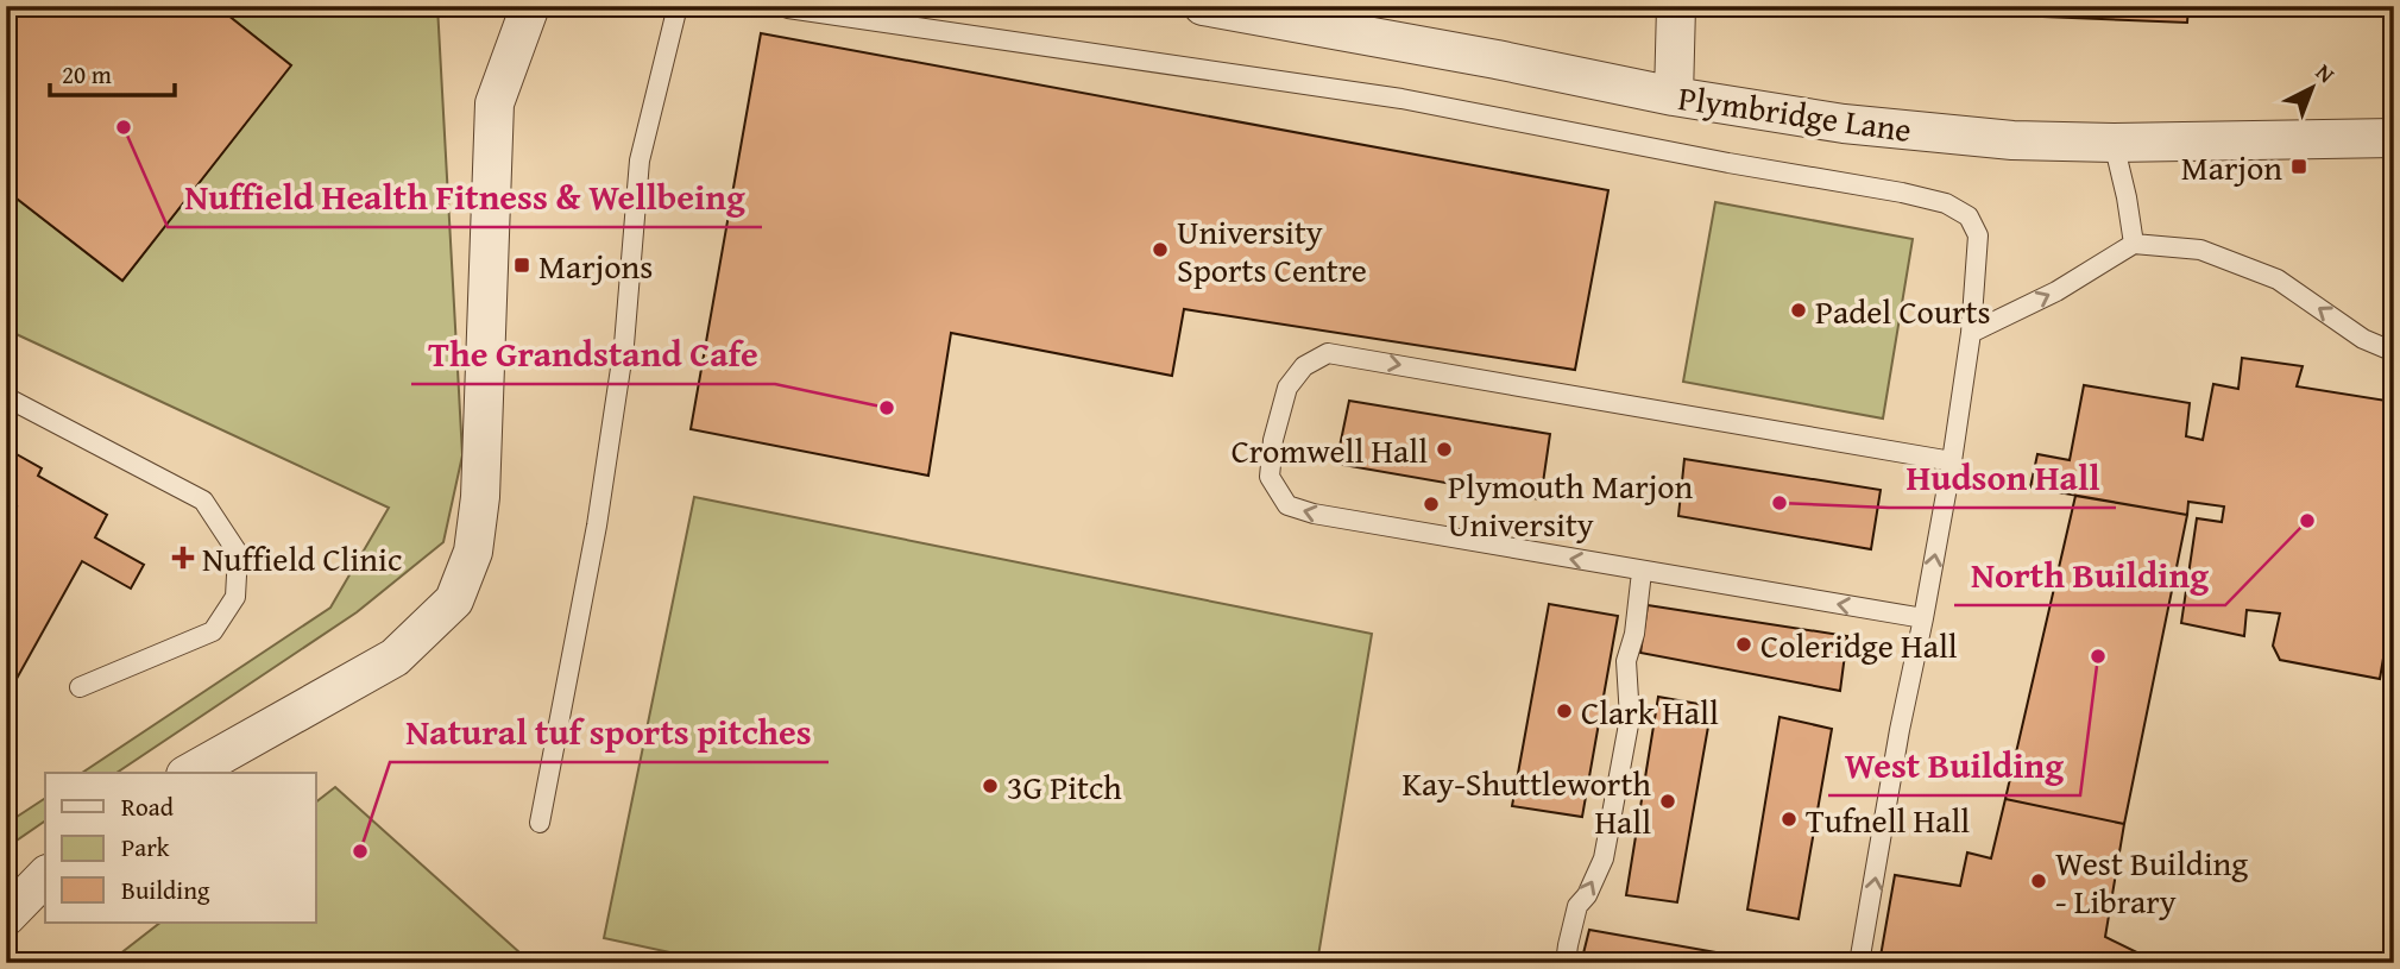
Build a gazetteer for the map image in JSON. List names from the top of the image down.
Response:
{
  "streets": {
    "street": ["Plymbridge Lane"]
  },
  "places": {
    "other": [
      "Nuffield Health Fitness & Wellbeing",
      "University Sports Centre",
      "Padel Courts",
      "The Grandstand Cafe",
      "Cromwell Hall",
      "Hudson Hall",
      "Plymouth Marjon University",
      "North Building",
      "Coleridge Hall",
      "West Building",
      "Clark Hall",
      "3G Pitch",
      "Kay-Shuttleworth Hall",
      "Tufnell Hall",
      "Natural tuf sports pitches",
      "West Building - Library"
    ],
    "transit": ["Marjon", "Marjons"],
    "health": ["Nuffield Clinic"]
  },
  "legend": ["Road", "Park", "Building"],
  "scale_bar": "20 m",
  "north": "top right"
}
